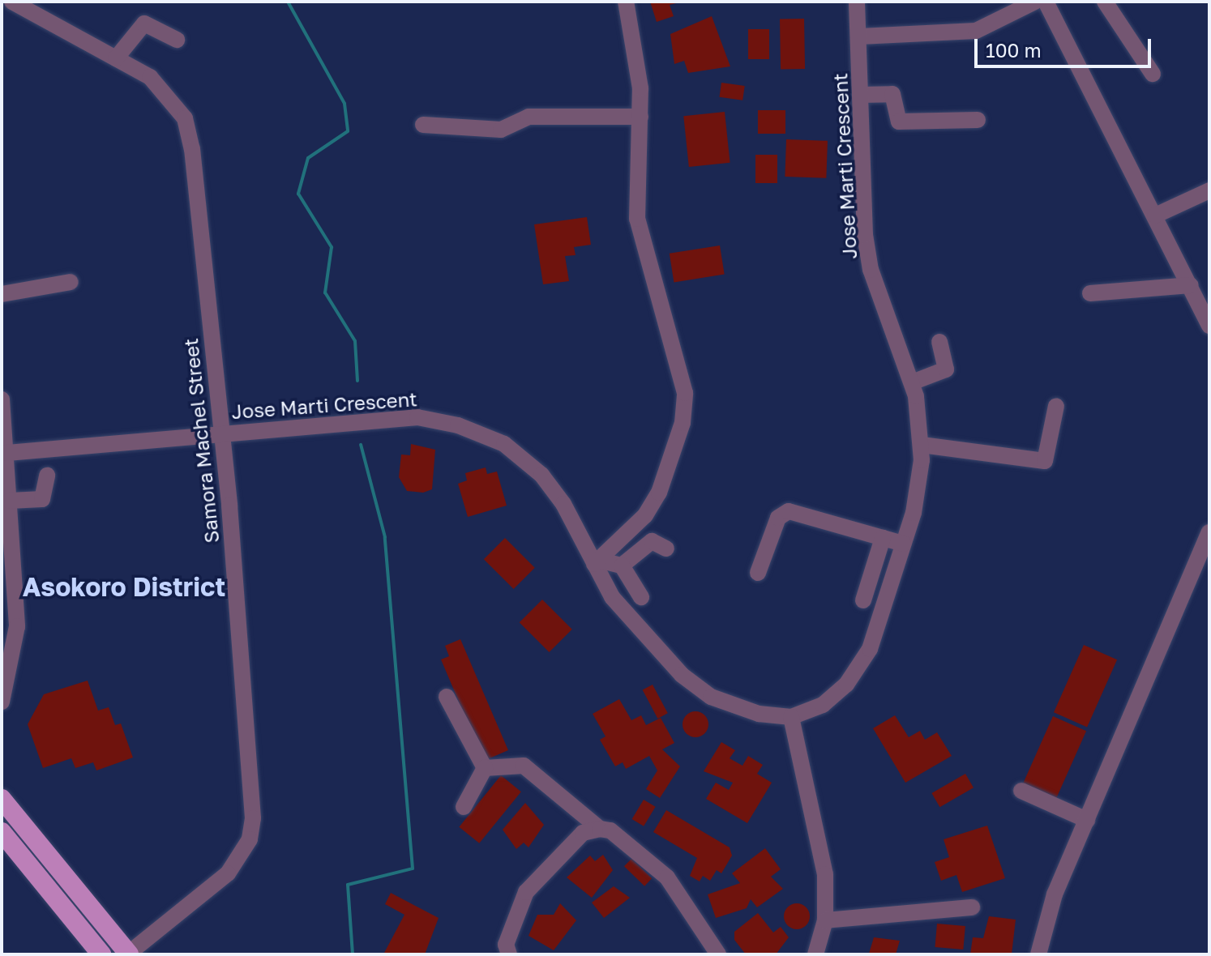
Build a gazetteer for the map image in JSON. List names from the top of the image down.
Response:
{
  "streets": {
    "street": ["Jose Marti Crescent", "Samora Machel Street"]
  },
  "crossings": [
    ["Jose Marti Crescent", "Samora Machel Street"]
  ],
  "districts": ["Asokoro District"],
  "scale_bar": "100 m"
}
